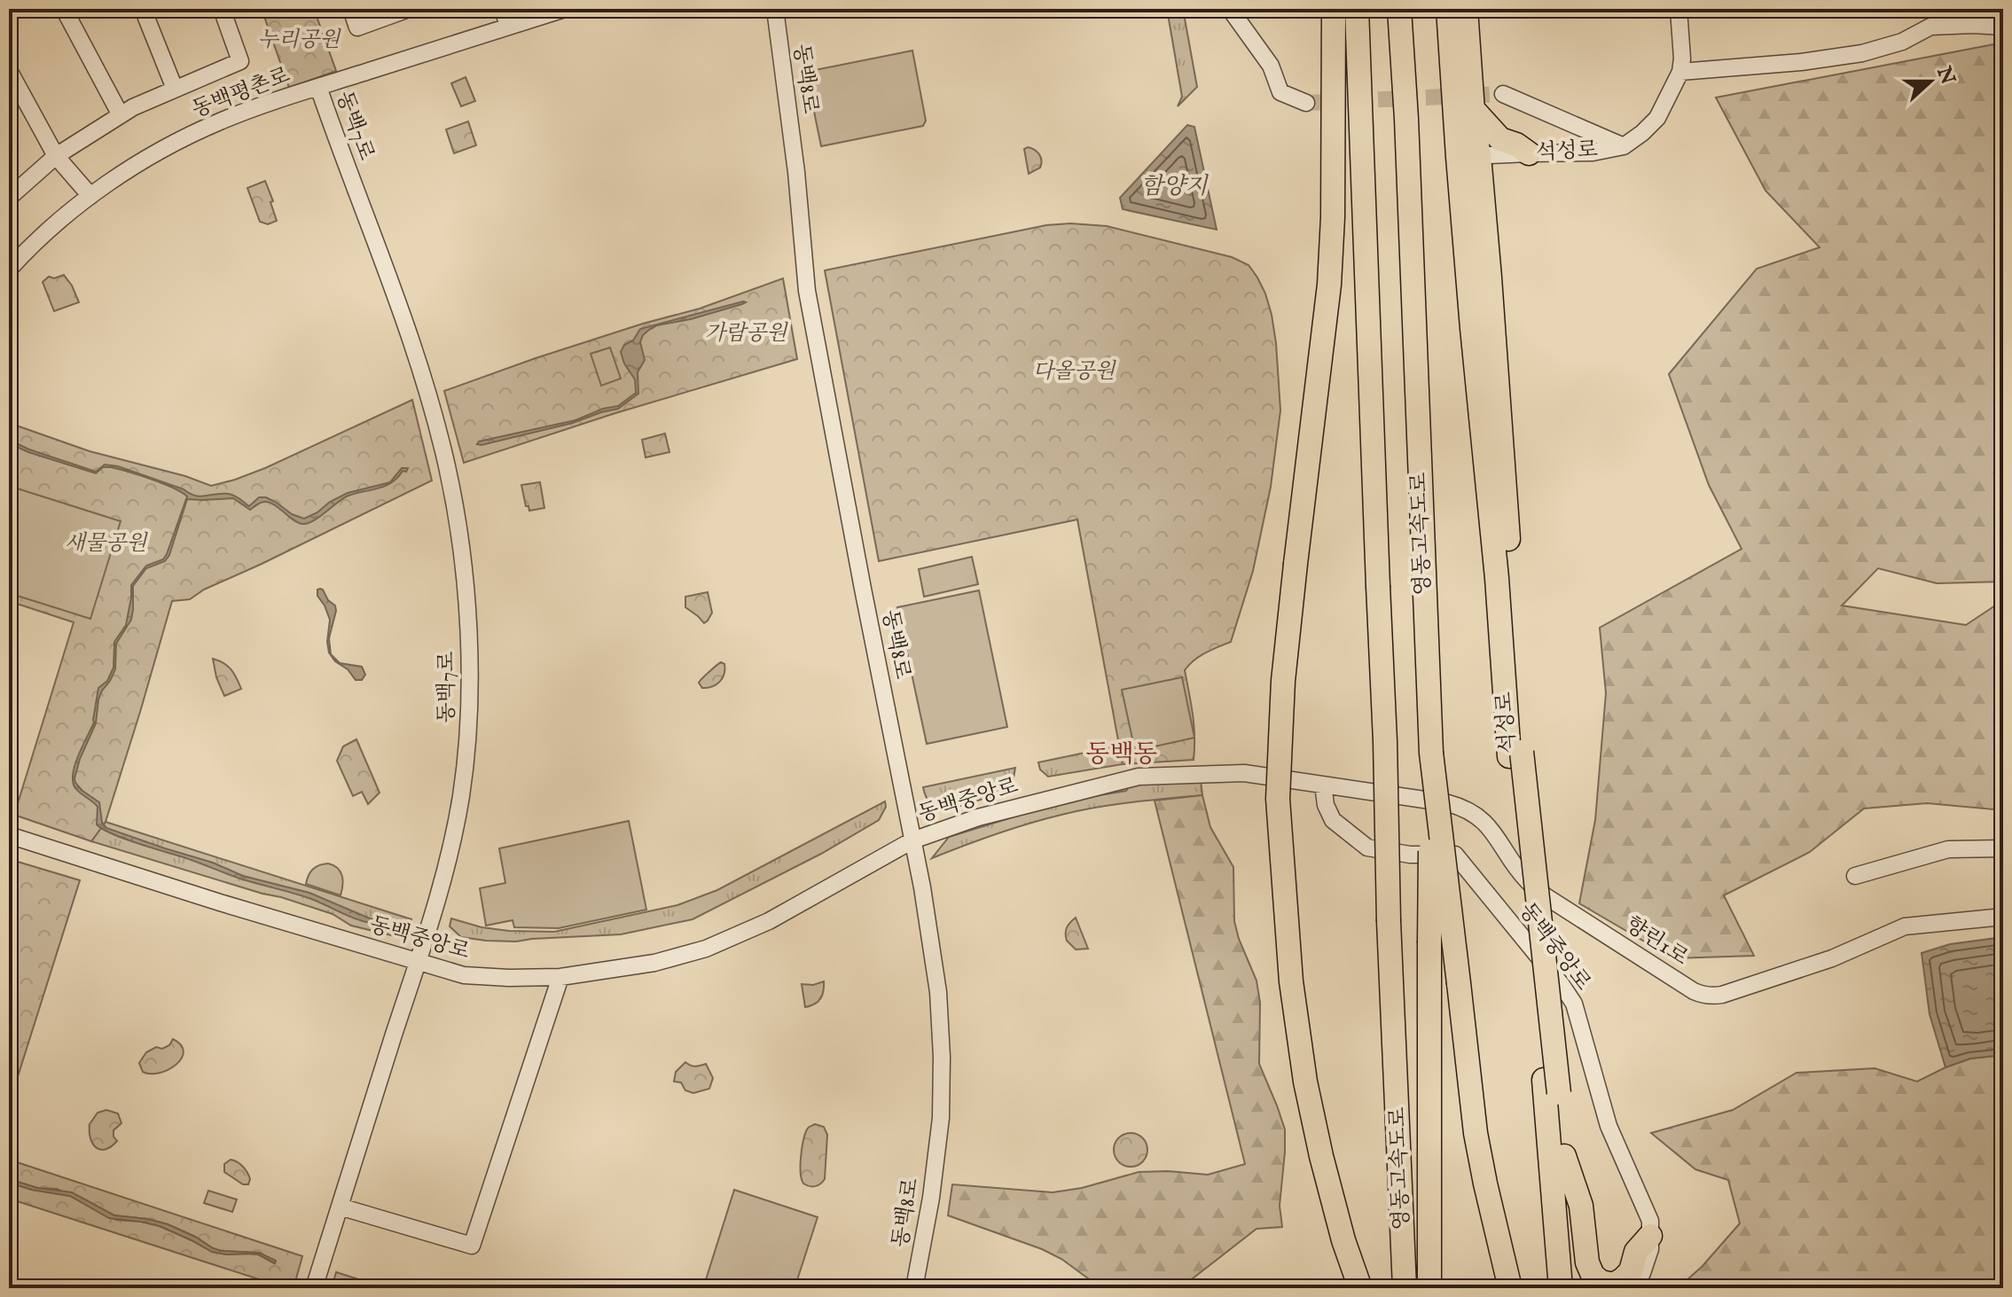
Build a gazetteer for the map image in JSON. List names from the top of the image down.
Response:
{
  "streets": {
    "highway": ["석성로", "영동고속도로"],
    "street": [
      "동백8로",
      "동백평촌로",
      "동백7로",
      "동백중앙로",
      "향린1로"
    ]
  },
  "crossings": [
    ["동백8로", "동백중앙로"],
    ["동백평촌로", "동백7로"],
    ["동백7로", "동백중앙로"],
    ["동백중앙로", "향린1로"]
  ],
  "districts": ["동백동"],
  "water": ["함양지"],
  "parks": [
    "누리공원",
    "가람공원",
    "다올공원",
    "새물공원"
  ],
  "north": "right"
}
